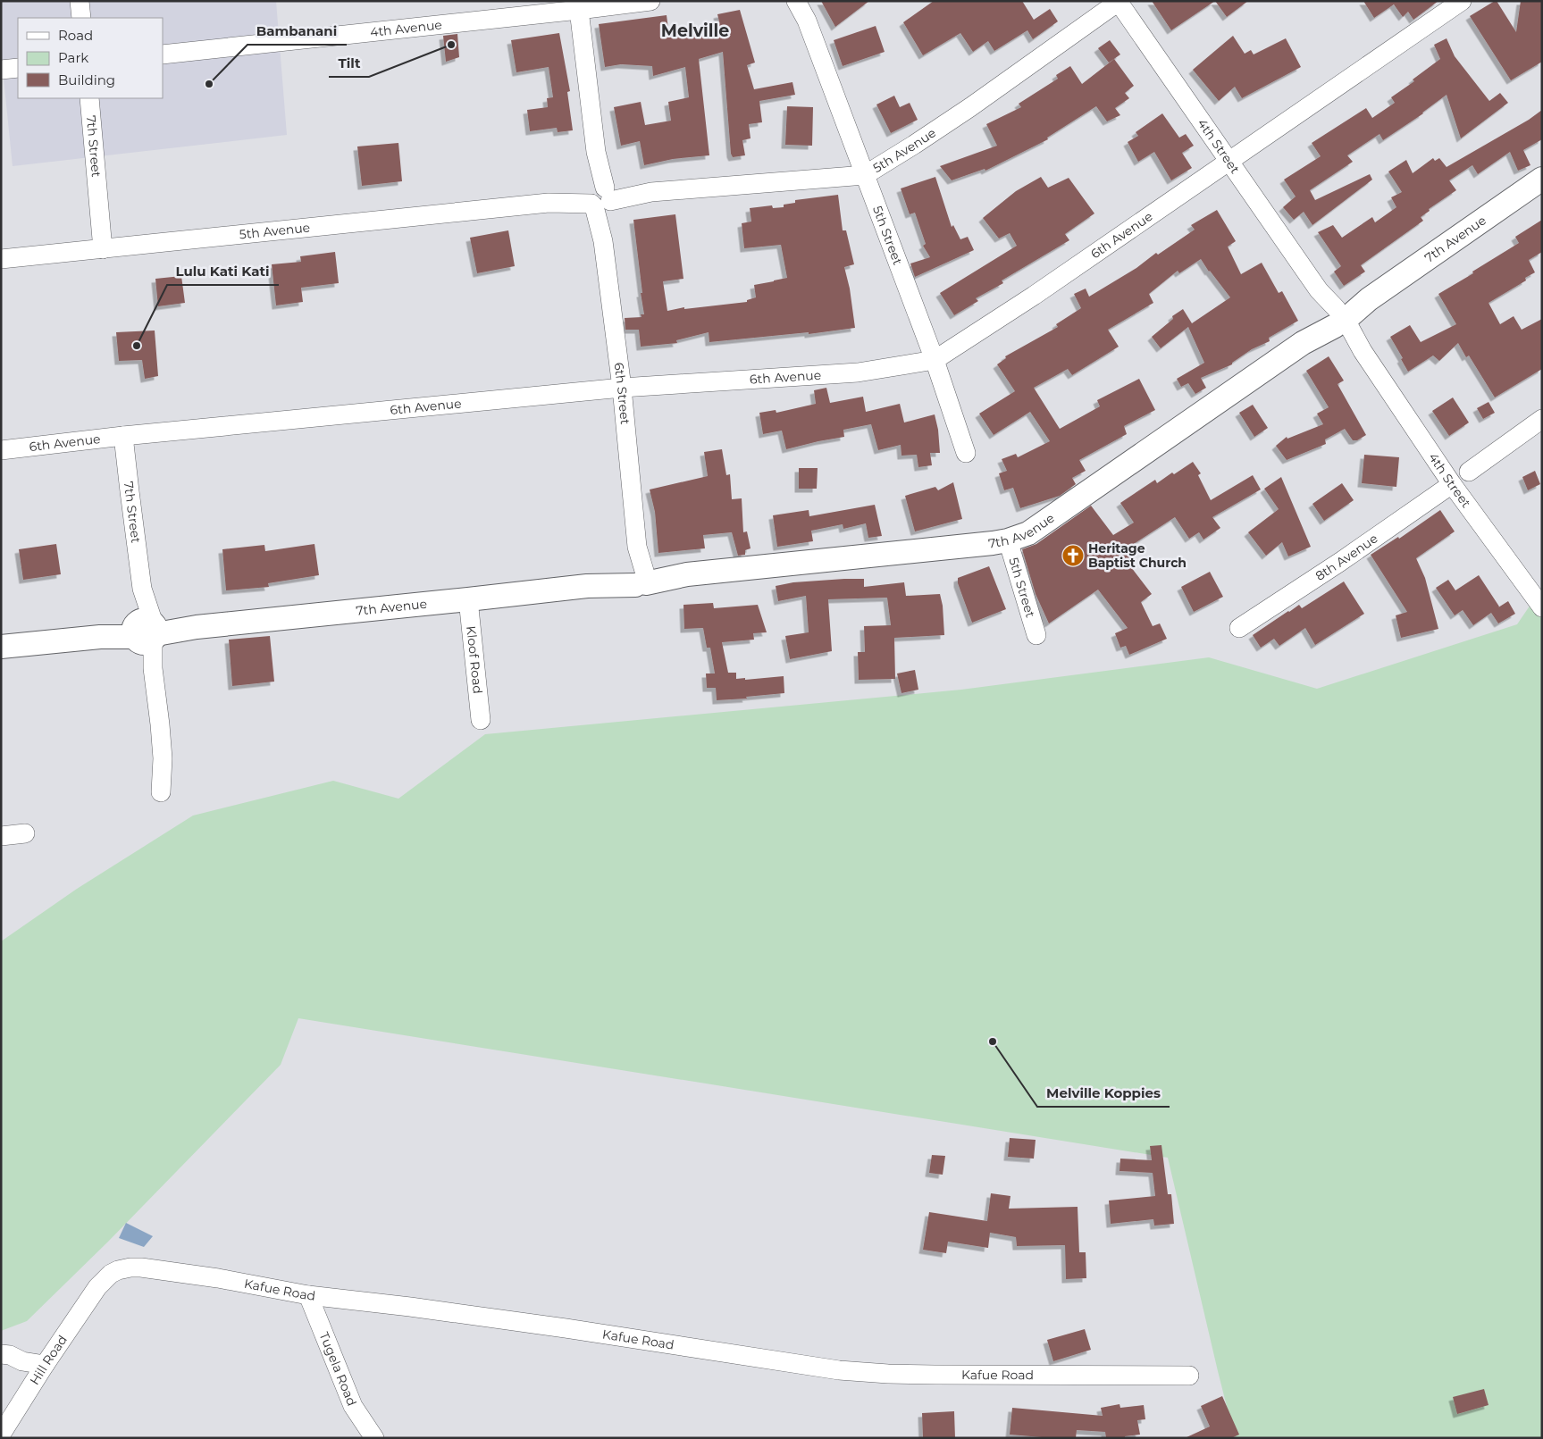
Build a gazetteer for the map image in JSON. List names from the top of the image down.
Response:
{
  "streets": {
    "street": [
      "4th Avenue",
      "4th Street",
      "7th Street",
      "5th Avenue",
      "6th Avenue",
      "5th Street",
      "7th Avenue",
      "6th Street",
      "8th Avenue",
      "Kloof Road",
      "Kafue Road",
      "Hill Road",
      "Tugela Road"
    ]
  },
  "crossings": [
    ["4th Avenue", "6th Street"],
    ["4th Street", "5th Avenue"],
    ["4th Street", "6th Avenue"],
    ["4th Street", "7th Avenue"],
    ["4th Street", "8th Avenue"],
    ["7th Street", "5th Avenue"],
    ["7th Street", "6th Avenue"],
    ["7th Street", "7th Avenue"],
    ["5th Avenue", "5th Street"],
    ["5th Avenue", "6th Street"],
    ["6th Avenue", "5th Street"],
    ["6th Avenue", "6th Street"],
    ["5th Street", "7th Avenue"],
    ["7th Avenue", "6th Street"],
    ["7th Avenue", "Kloof Road"],
    ["Kafue Road", "Hill Road"],
    ["Kafue Road", "Tugela Road"]
  ],
  "districts": ["Melville"],
  "places": {
    "other": [
      "Tilt",
      "Bambanani",
      "Lulu Kati Kati",
      "Melville Koppies"
    ],
    "church": ["Heritage Baptist Church"]
  },
  "legend": ["Road", "Park", "Building"]
}
